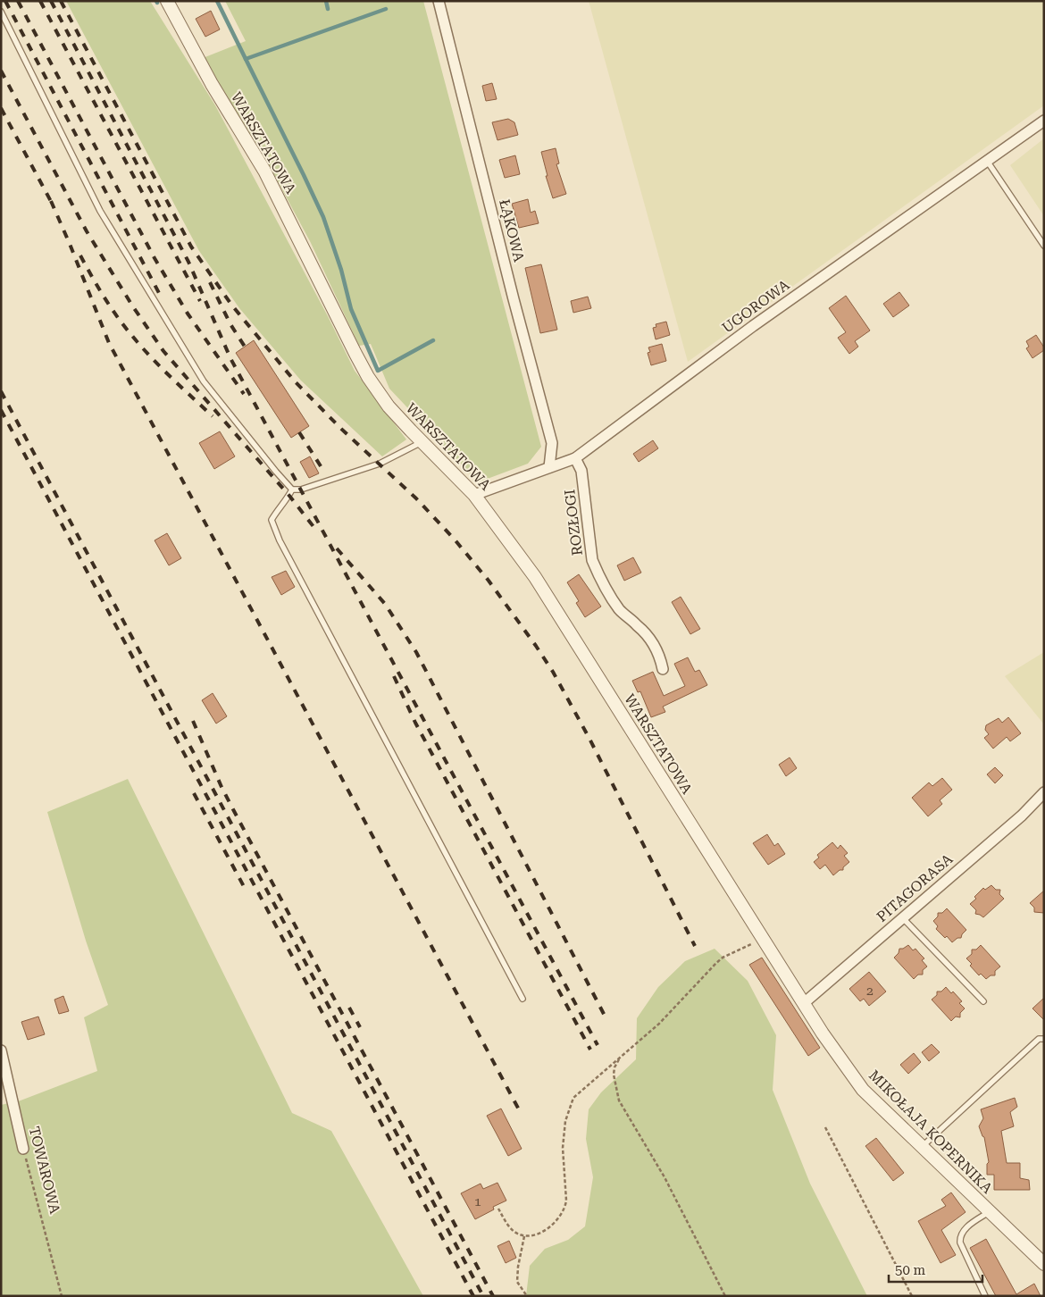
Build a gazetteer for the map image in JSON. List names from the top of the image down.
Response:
{
  "streets": {
    "street": [
      "WARSZTATOWA",
      "ŁĄKOWA",
      "UGOROWA",
      "ROZŁOGI",
      "PITAGORASA",
      "MIKOŁAJA KOPERNIKA",
      "TOWAROWA"
    ]
  },
  "crossings": [
    ["WARSZTATOWA", "UGOROWA"],
    ["WARSZTATOWA", "MIKOŁAJA KOPERNIKA"],
    ["ŁĄKOWA", "UGOROWA"],
    ["UGOROWA", "ROZŁOGI"],
    ["PITAGORASA", "MIKOŁAJA KOPERNIKA"]
  ],
  "house_numbers": ["2", "1"],
  "scale_bar": "50 m"
}
